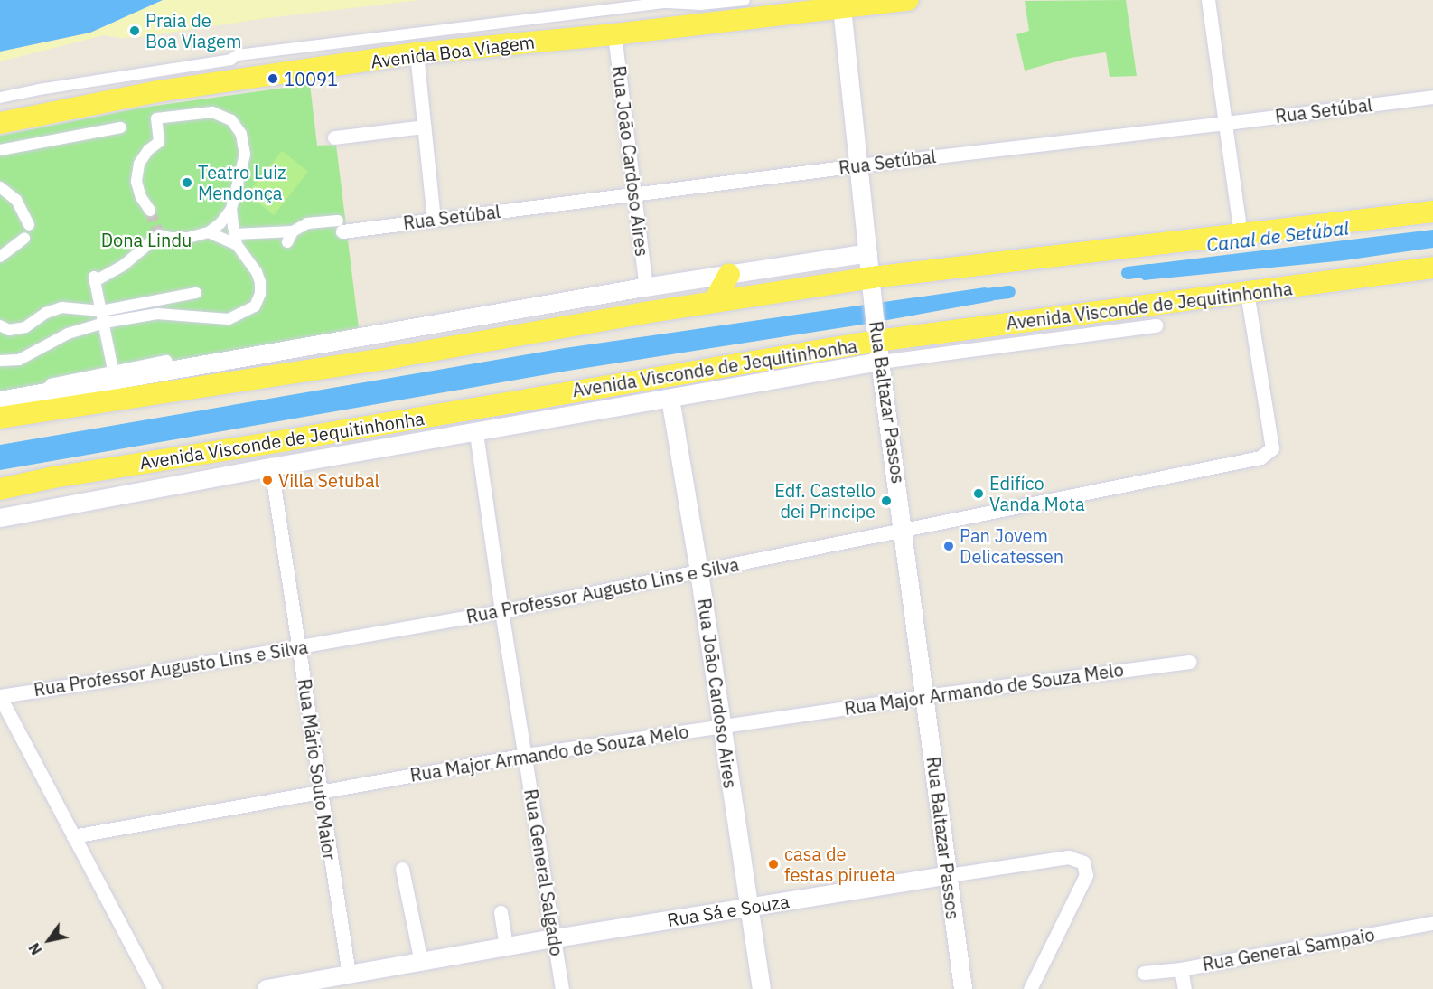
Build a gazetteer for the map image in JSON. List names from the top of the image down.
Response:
{
  "streets": {
    "main road": ["Avenida Boa Viagem", "Avenida Visconde de Jequitinhonha"],
    "street": [
      "Rua Setúbal",
      "Rua João Cardoso Aires",
      "Rua Baltazar Passos",
      "Rua Professor Augusto Lins e Silva",
      "Rua Major Armando de Souza Melo",
      "Rua Mário Souto Maior",
      "Rua General Salgado",
      "Rua Sá e Souza",
      "Rua General Sampaio"
    ]
  },
  "crossings": [
    ["Avenida Boa Viagem", "Rua João Cardoso Aires"],
    ["Avenida Boa Viagem", "Rua Baltazar Passos"],
    ["Rua Setúbal", "Rua João Cardoso Aires"],
    ["Rua Setúbal", "Rua Baltazar Passos"],
    ["Rua João Cardoso Aires", "Avenida Visconde de Jequitinhonha"],
    ["Rua João Cardoso Aires", "Rua Professor Augusto Lins e Silva"],
    ["Rua João Cardoso Aires", "Rua Major Armando de Souza Melo"],
    ["Rua João Cardoso Aires", "Rua Sá e Souza"],
    ["Avenida Visconde de Jequitinhonha", "Rua Baltazar Passos"],
    ["Avenida Visconde de Jequitinhonha", "Rua Professor Augusto Lins e Silva"],
    ["Avenida Visconde de Jequitinhonha", "Rua Mário Souto Maior"],
    ["Avenida Visconde de Jequitinhonha", "Rua General Salgado"],
    ["Rua Baltazar Passos", "Rua Professor Augusto Lins e Silva"],
    ["Rua Baltazar Passos", "Rua Major Armando de Souza Melo"],
    ["Rua Baltazar Passos", "Rua Sá e Souza"],
    ["Rua Professor Augusto Lins e Silva", "Rua Mário Souto Maior"],
    ["Rua Professor Augusto Lins e Silva", "Rua General Salgado"],
    ["Rua Major Armando de Souza Melo", "Rua Mário Souto Maior"],
    ["Rua Major Armando de Souza Melo", "Rua General Salgado"],
    ["Rua Mário Souto Maior", "Rua Sá e Souza"],
    ["Rua General Salgado", "Rua Sá e Souza"]
  ],
  "water": ["Canal de Setúbal"],
  "parks": ["Dona Lindu"],
  "places": [
    "Praia de Boa Viagem",
    "10091",
    "Teatro Luiz Mendonça",
    "Villa Setubal",
    "Edifíco Vanda Mota",
    "Edf. Castello dei Principe",
    "Pan Jovem Delicatessen",
    "casa de festas pirueta"
  ],
  "north": "bottom left"
}
